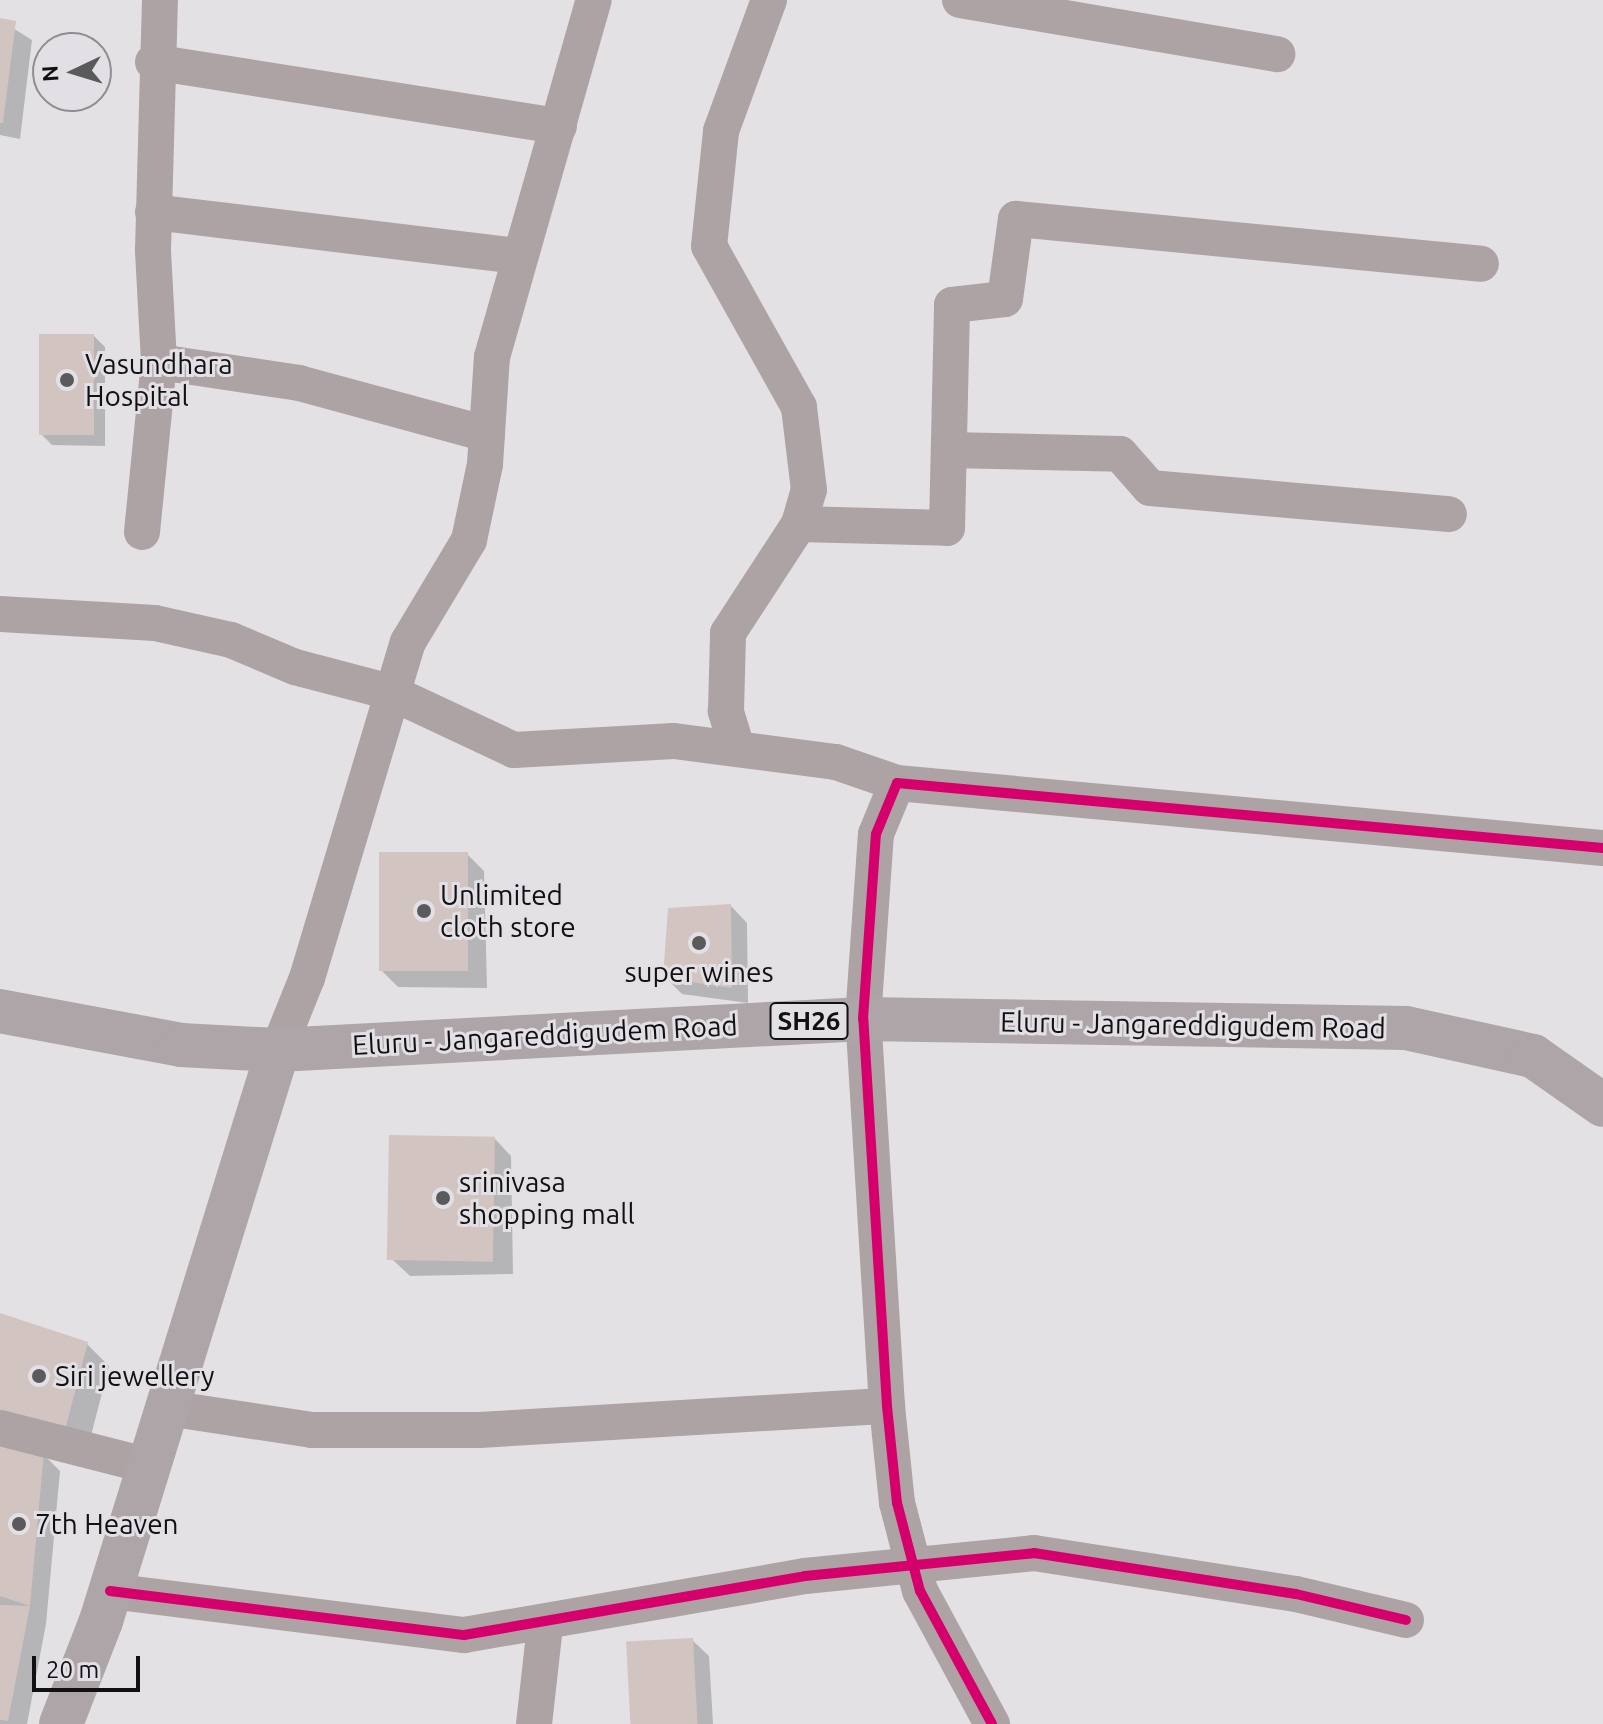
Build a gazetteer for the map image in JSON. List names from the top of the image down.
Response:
{
  "streets": {
    "main road": ["SH26", "Eluru - Jangareddigudem Road"]
  },
  "places": [
    "Vasundhara Hospital",
    "Unlimited cloth store",
    "super wines",
    "srinivasa shopping mall",
    "Siri jewellery",
    "7th Heaven"
  ],
  "scale_bar": "20 m",
  "north": "left"
}
